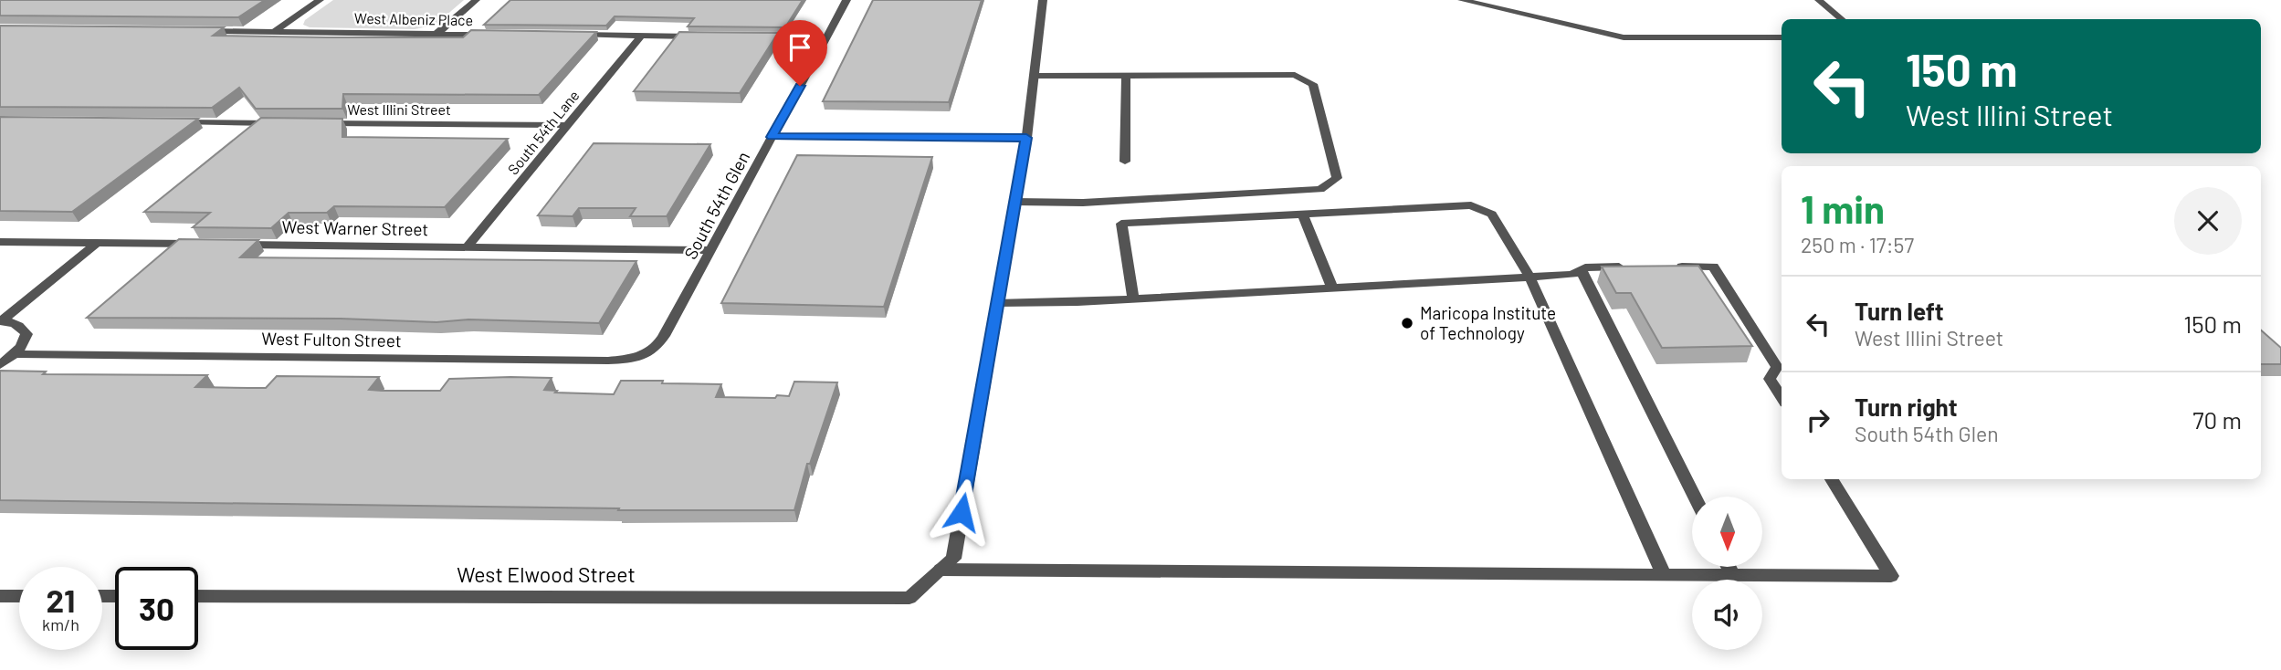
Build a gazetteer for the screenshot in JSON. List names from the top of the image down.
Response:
{
  "streets": {
    "street": [
      "West Albeniz Place",
      "West Illini Street",
      "South 54th Lane",
      "South 54th Glen",
      "West Warner Street",
      "West Fulton Street",
      "West Elwood Street"
    ]
  },
  "crossings": [
    ["West Illini Street", "South 54th Lane"],
    ["South 54th Lane", "West Warner Street"],
    ["South 54th Glen", "West Warner Street"],
    ["South 54th Glen", "West Fulton Street"]
  ],
  "places": ["Maricopa Institute of Technology"],
  "north": "bottom",
  "page": {
    "turn": ["150 m", "West Illini Street"],
    "heading": ["1 min", "250 m · 17:57"],
    "list": [
      {
        "name": "Turn left",
        "note": "West Illini Street",
        "value": "150 m"
      },
      {
        "name": "Turn right",
        "note": "South 54th Glen",
        "value": "70 m"
      }
    ],
    "speed": "21 km/h",
    "limit": "30"
  }
}
